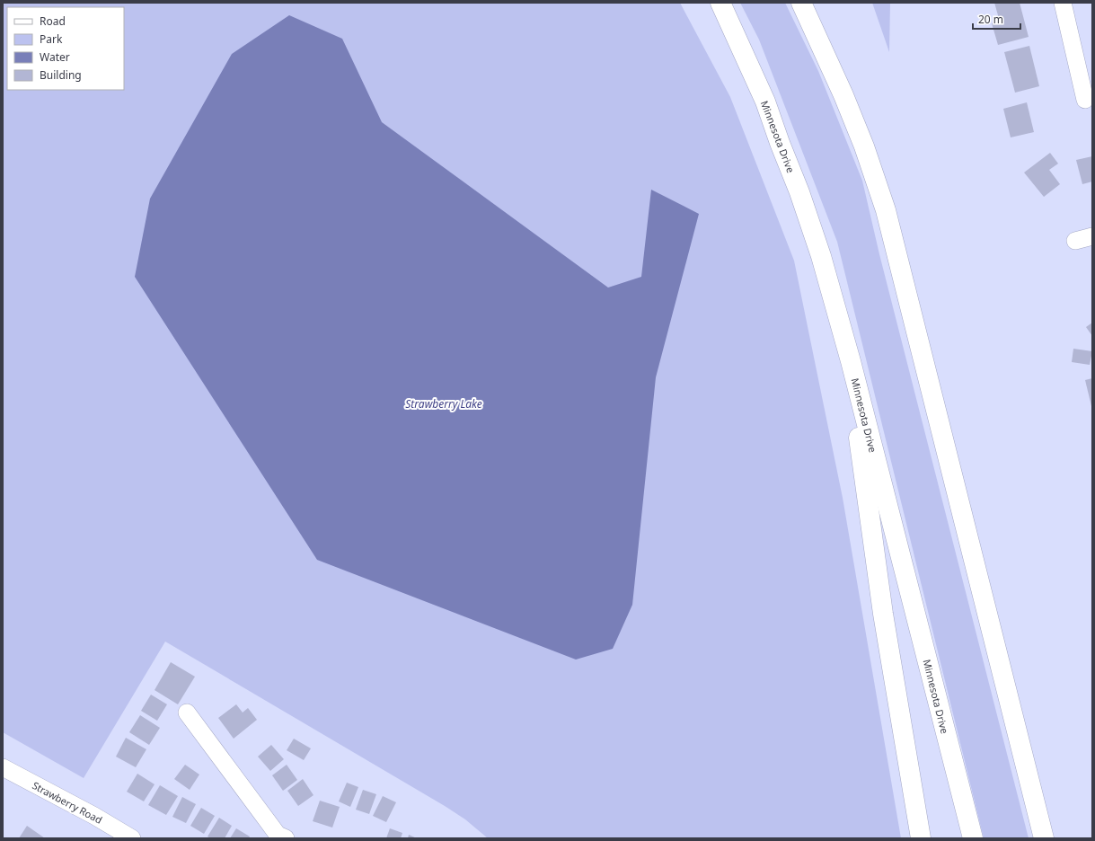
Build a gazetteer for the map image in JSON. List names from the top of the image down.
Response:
{
  "streets": {
    "highway": ["Minnesota Drive"],
    "street": ["Strawberry Road"]
  },
  "water": ["Strawberry Lake"],
  "legend": [
    "Road",
    "Park",
    "Water",
    "Building"
  ],
  "scale_bar": "20 m"
}
